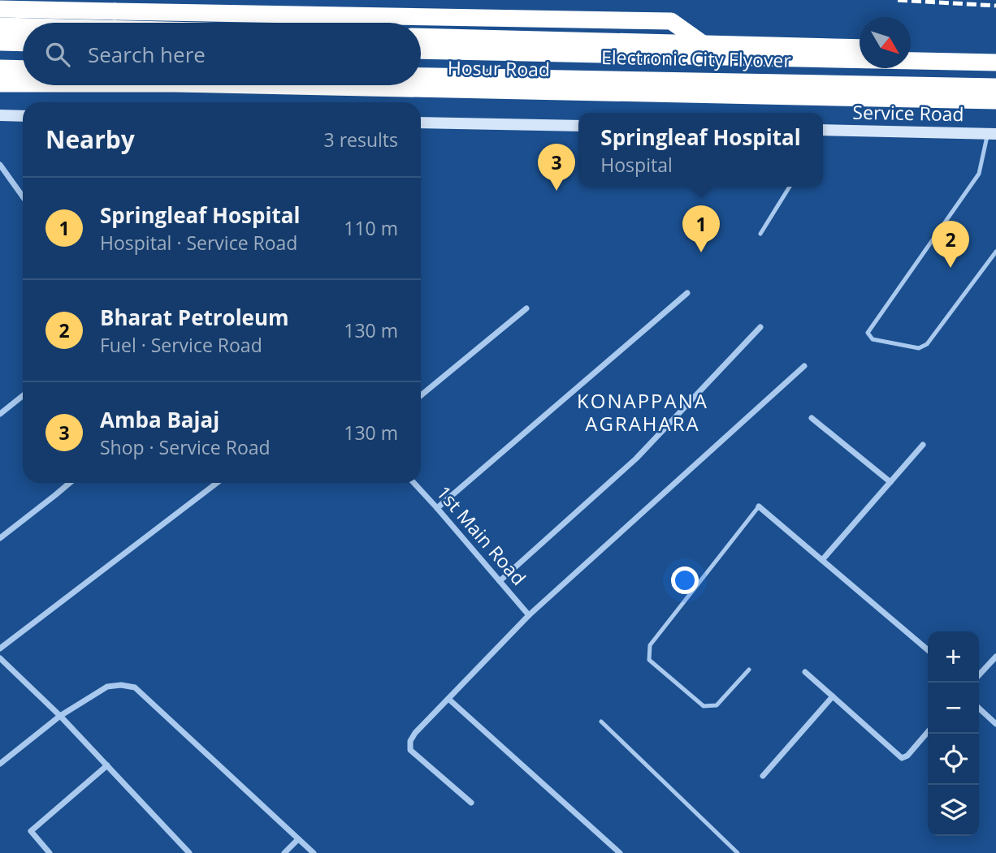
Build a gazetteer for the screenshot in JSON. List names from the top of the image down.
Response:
{
  "streets": {
    "highway": ["Electronic City Flyover", "Hosur Road"],
    "street": ["Service Road", "1st Main Road"]
  },
  "districts": ["KONAPPANA AGRAHARA"],
  "north": "bottom right",
  "page": {
    "search": "Search here",
    "heading": ["Nearby", "3 results"],
    "popup": ["Springleaf Hospital", "Hospital"],
    "pins": ["3", "1", "2"],
    "list": [
      {
        "mark": "1",
        "name": "Springleaf Hospital",
        "note": "Hospital · Service Road",
        "value": "110 m"
      },
      {
        "mark": "2",
        "name": "Bharat Petroleum",
        "note": "Fuel · Service Road",
        "value": "130 m"
      },
      {
        "mark": "3",
        "name": "Amba Bajaj",
        "note": "Shop · Service Road",
        "value": "130 m"
      }
    ],
    "map_buttons": ["+", "−"]
  }
}
